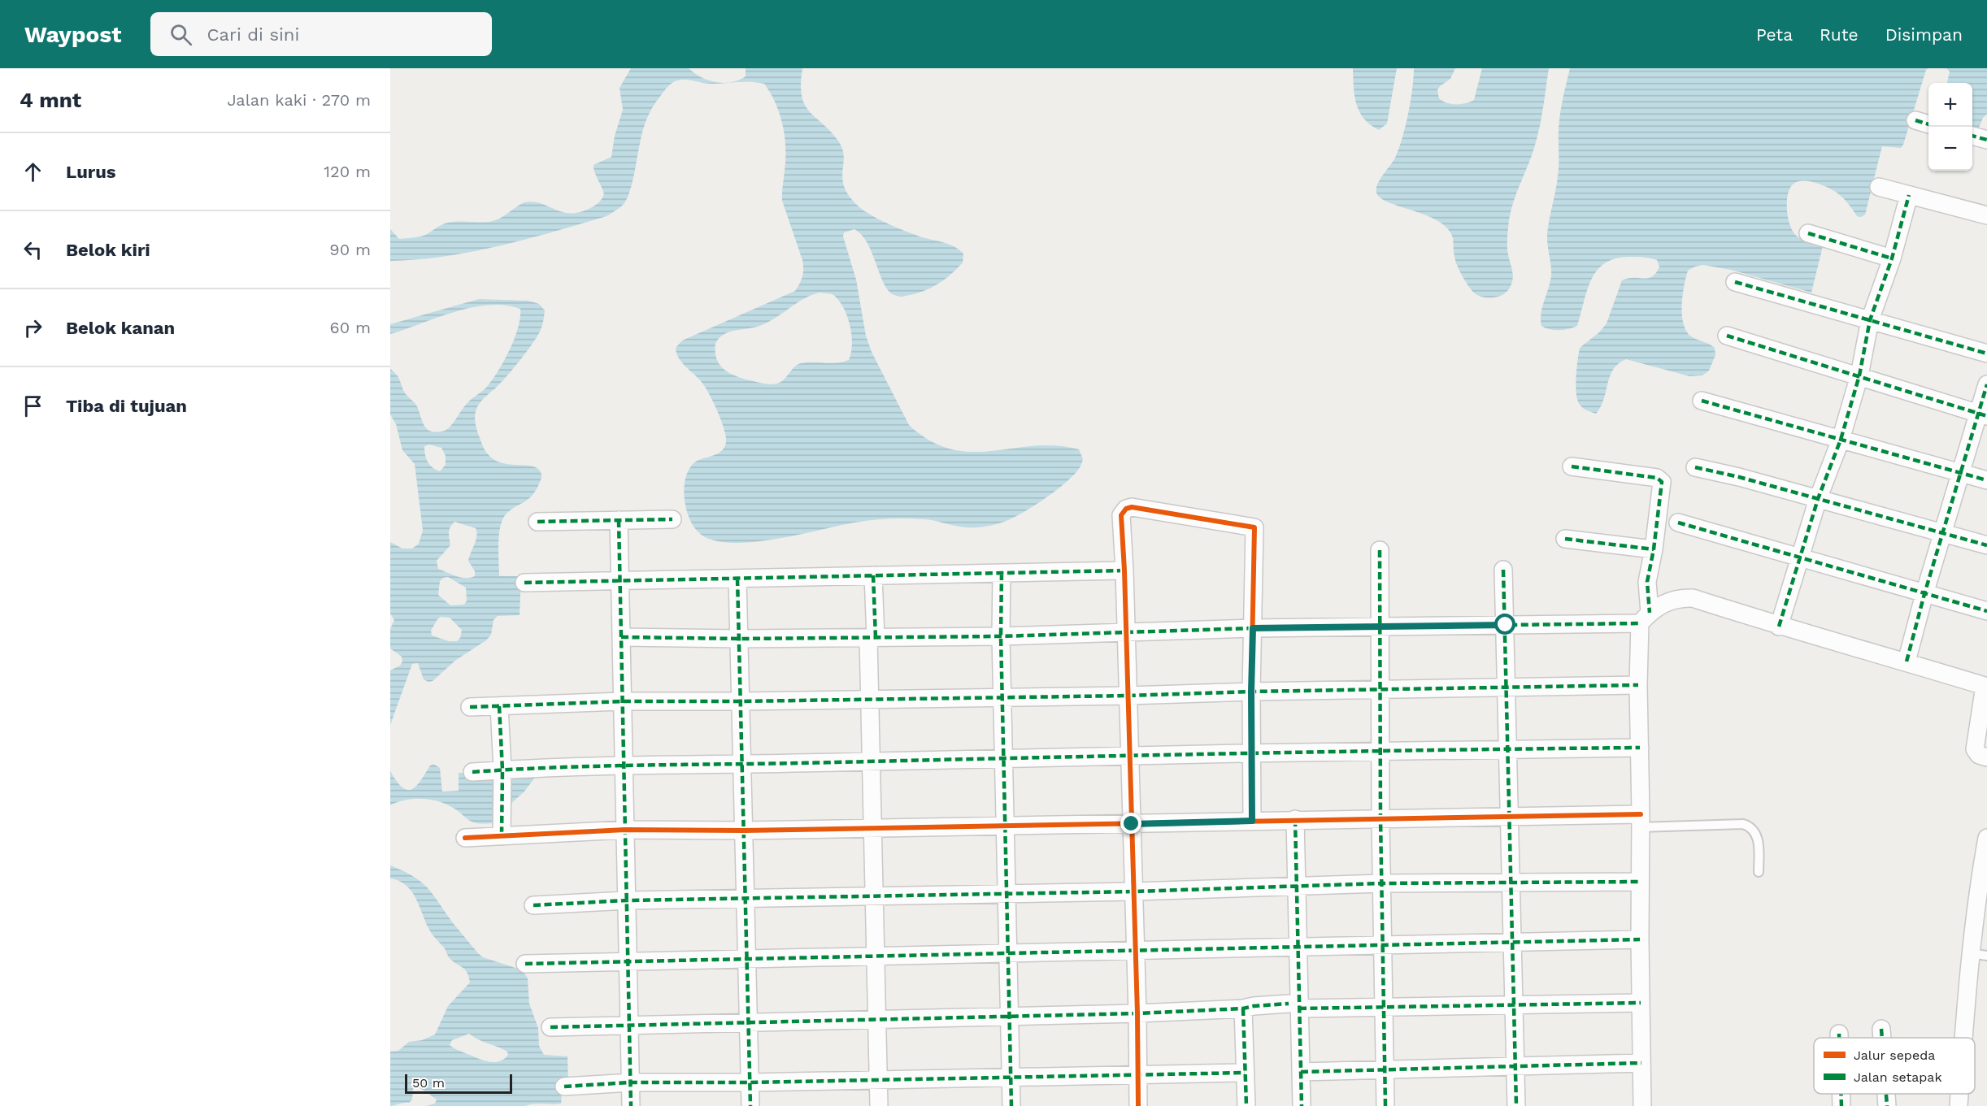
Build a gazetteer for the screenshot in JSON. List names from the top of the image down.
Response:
{
  "legend": ["Jalur sepeda", "Jalan setapak"],
  "scale_bar": "50 m",
  "page": {
    "header": "Waypost",
    "search": "Cari di sini",
    "nav": ["Peta", "Rute", "Disimpan"],
    "heading": ["4 mnt", "Jalan kaki · 270 m"],
    "map_buttons": ["+", "−"],
    "list": [
      ["Lurus", "120 m"],
      ["Belok kiri", "90 m"],
      ["Belok kanan", "60 m"],
      "Tiba di tujuan"
    ],
    "scale": "50 m"
  }
}
